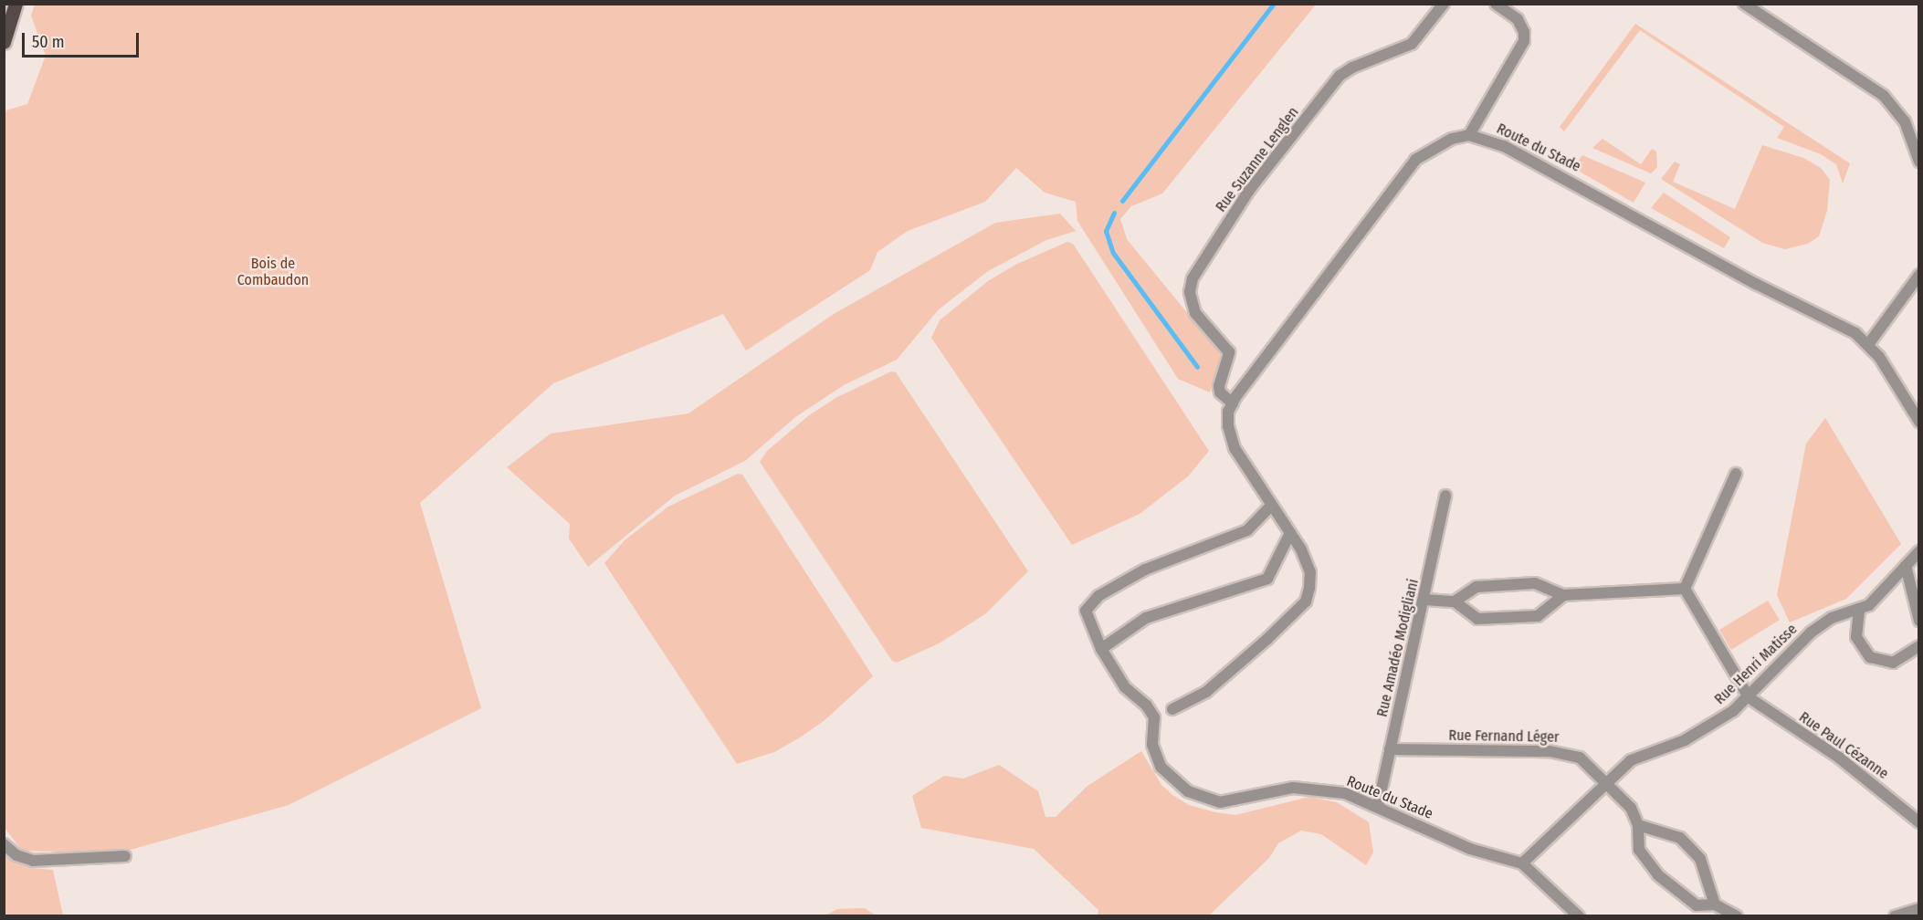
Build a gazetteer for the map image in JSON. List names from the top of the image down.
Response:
{
  "streets": {
    "street": [
      "Route du Stade",
      "Rue Suzanne Lenglen",
      "Rue Amadéo Modigliani",
      "Rue Henri Matisse",
      "Rue Fernand Léger",
      "Rue Paul Cézanne"
    ]
  },
  "crossings": [
    ["Route du Stade", "Rue Amadéo Modigliani"],
    ["Route du Stade", "Rue Henri Matisse"],
    ["Rue Amadéo Modigliani", "Rue Fernand Léger"],
    ["Rue Henri Matisse", "Rue Fernand Léger"],
    ["Rue Henri Matisse", "Rue Paul Cézanne"]
  ],
  "parks": ["Bois de Combaudon"],
  "scale_bar": "50 m"
}
